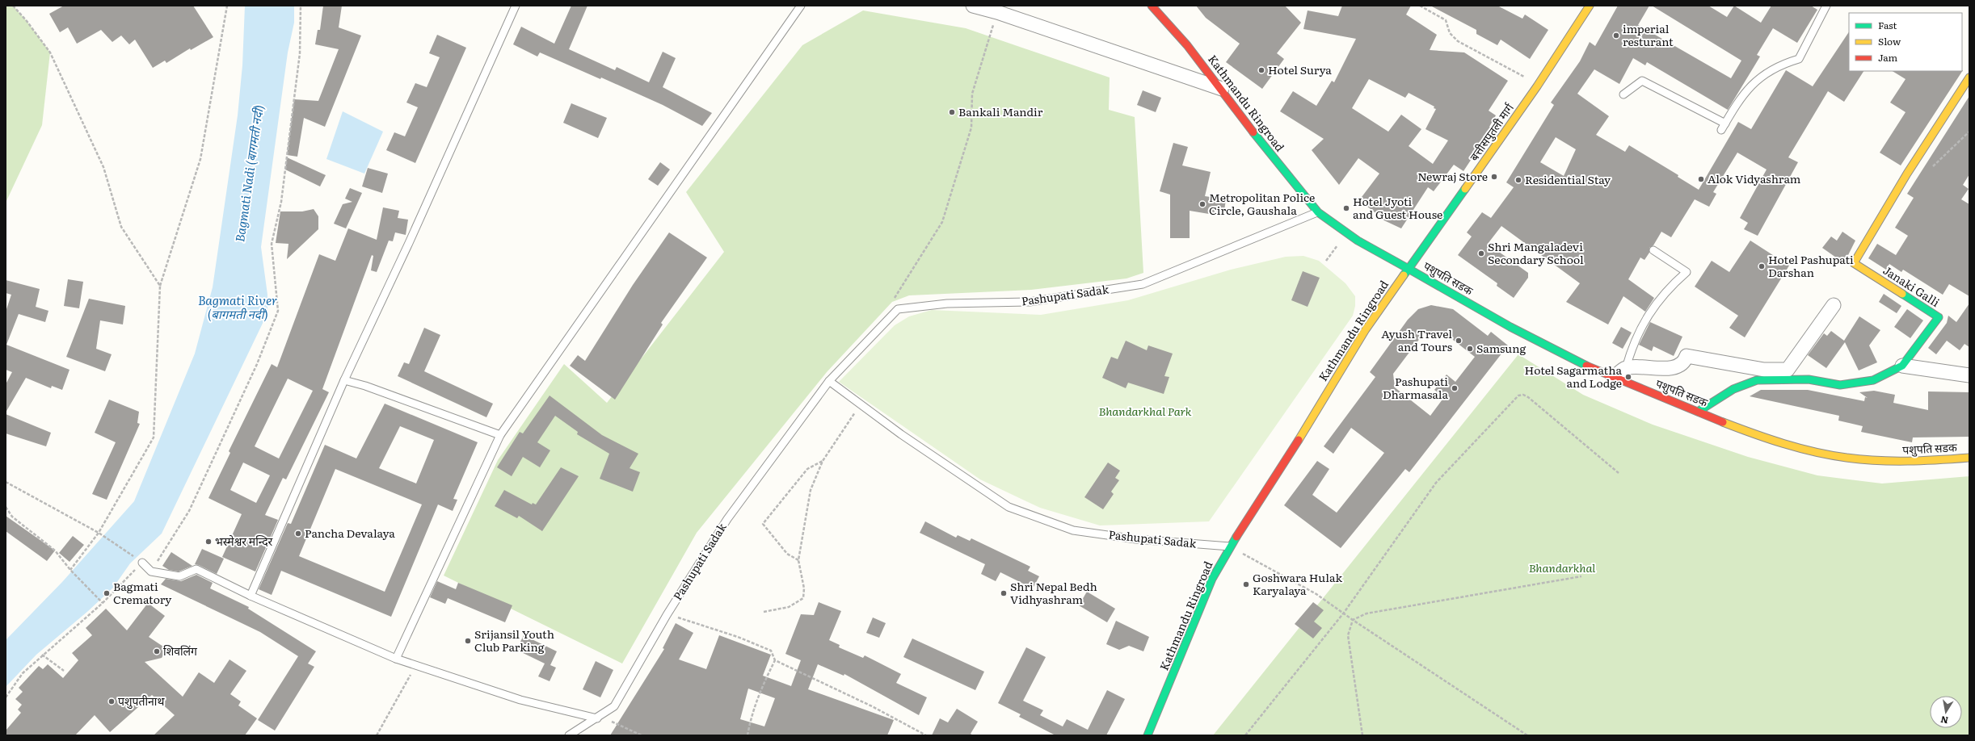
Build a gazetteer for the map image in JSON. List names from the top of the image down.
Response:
{
  "streets": {
    "main road": [
      "Kathmandu Ringroad",
      "बत्तीसपुतली मार्ग",
      "पशुपति सडक",
      "Janaki Galli"
    ],
    "lane": ["Pashupati Sadak"]
  },
  "crossings": [
    ["Kathmandu Ringroad", "बत्तीसपुतली मार्ग"],
    ["Kathmandu Ringroad", "पशुपति सडक"],
    ["Kathmandu Ringroad", "Pashupati Sadak"],
    ["बत्तीसपुतली मार्ग", "पशुपति सडक"],
    ["पशुपति सडक", "Janaki Galli"]
  ],
  "water": ["Bagmati Nadi (बागमती नदी)", "Bagmati River (बागमती नदी)"],
  "parks": ["Bhandarkhal Park", "Bhandarkhal"],
  "places": [
    "imperial resturant",
    "Hotel Surya",
    "Bankali Mandir",
    "Newraj Store",
    "Alok Vidyashram",
    "Residential Stay",
    "Metropolitan Police Circle, Gaushala",
    "Hotel Jyoti and Guest House",
    "Shri Mangaladevi Secondary School",
    "Hotel Pashupati Darshan",
    "Ayush Travel and Tours",
    "Samsung",
    "Hotel Sagarmatha and Lodge",
    "Pashupati Dharmasala",
    "Pancha Devalaya",
    "भस्मेश्वर मन्दिर",
    "Goshwara Hulak Karyalaya",
    "Bagmati Crematory",
    "Shri Nepal Bedh Vidhyashram",
    "Srijansil Youth Club Parking",
    "शिवलिंग",
    "पशुपतीनाथ"
  ],
  "legend": ["Fast", "Slow", "Jam"],
  "north": "bottom"
}
